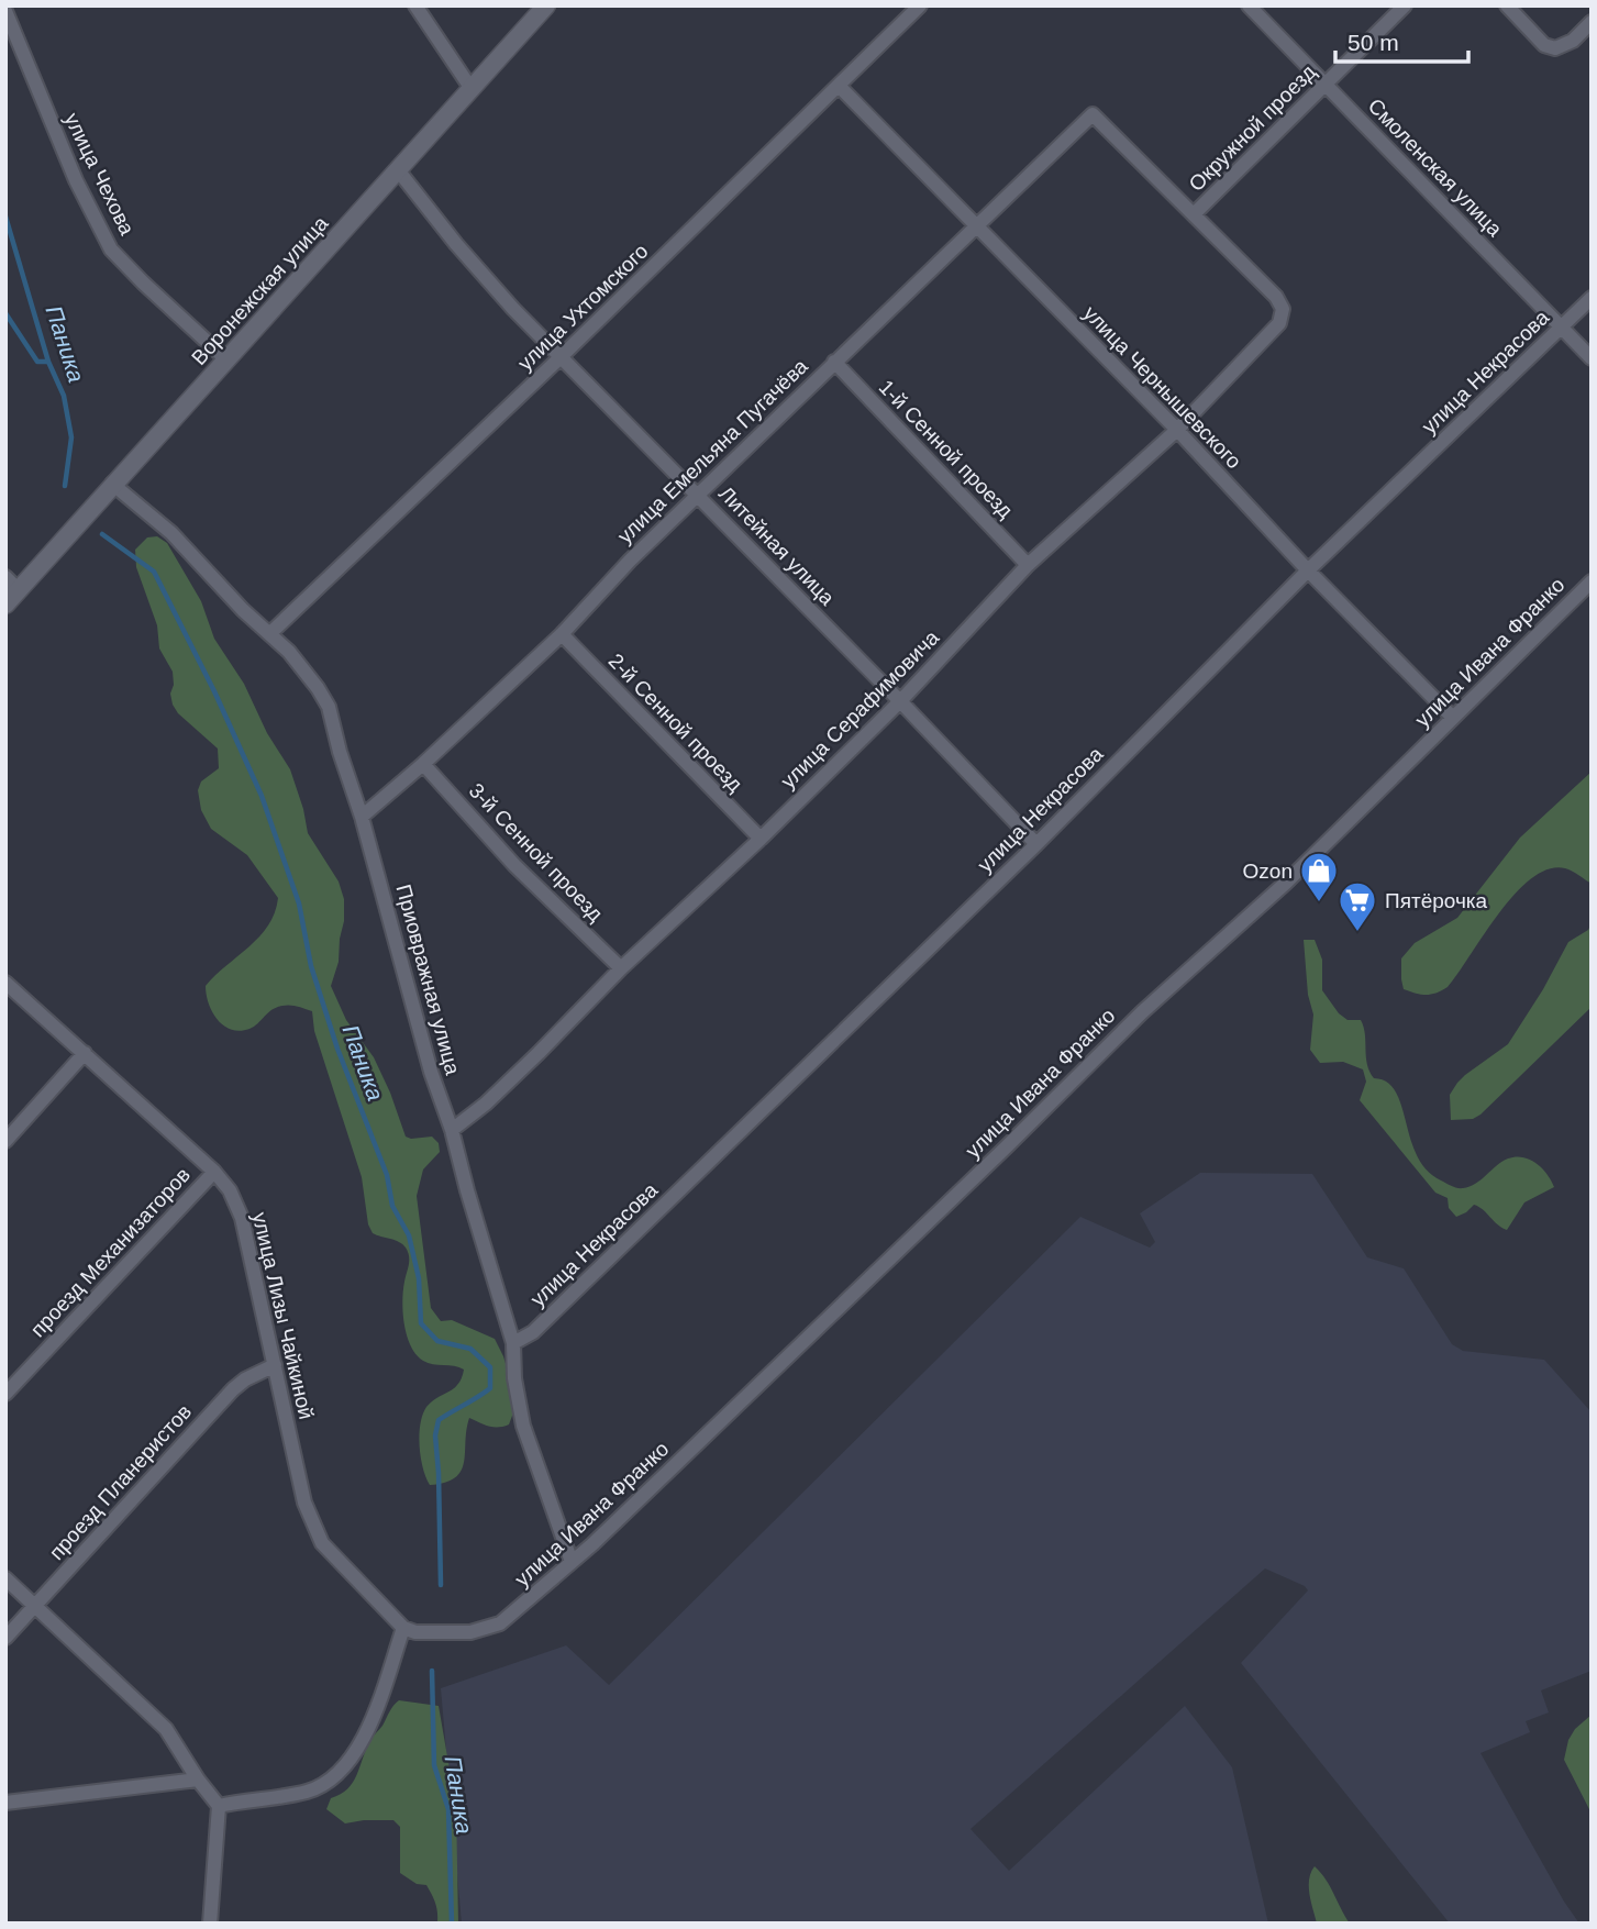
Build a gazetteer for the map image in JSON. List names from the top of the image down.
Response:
{
  "streets": {
    "street": [
      "Окружной проезд",
      "Смоленская улица",
      "улица Чехова",
      "Воронежская улица",
      "улица Ухтомского",
      "улица Некрасова",
      "улица Чернышевского",
      "1-й Сенной проезд",
      "улица Емельяна Пугачёва",
      "Литейная улица",
      "улица Ивана Франко",
      "улица Серафимовича",
      "2-й Сенной проезд",
      "3-й Сенной проезд",
      "Приовражная улица",
      "проезд Механизаторов",
      "улица Лизы Чайкиной",
      "проезд Планеристов"
    ]
  },
  "crossings": [
    ["Окружной проезд", "Смоленская улица"],
    ["Окружной проезд", "улица Емельяна Пугачёва"],
    ["Окружной проезд", "улица Серафимовича"],
    ["Смоленская улица", "улица Некрасова"],
    ["улица Чехова", "Воронежская улица"],
    ["Воронежская улица", "Литейная улица"],
    ["Воронежская улица", "Приовражная улица"],
    ["улица Ухтомского", "улица Чернышевского"],
    ["улица Ухтомского", "Литейная улица"],
    ["улица Ухтомского", "Приовражная улица"],
    ["улица Некрасова", "улица Чернышевского"],
    ["улица Некрасова", "Литейная улица"],
    ["улица Некрасова", "Приовражная улица"],
    ["улица Чернышевского", "улица Емельяна Пугачёва"],
    ["улица Чернышевского", "улица Ивана Франко"],
    ["улица Чернышевского", "улица Серафимовича"],
    ["1-й Сенной проезд", "улица Емельяна Пугачёва"],
    ["1-й Сенной проезд", "улица Серафимовича"],
    ["улица Емельяна Пугачёва", "Литейная улица"],
    ["улица Емельяна Пугачёва", "улица Серафимовича"],
    ["улица Емельяна Пугачёва", "2-й Сенной проезд"],
    ["улица Емельяна Пугачёва", "3-й Сенной проезд"],
    ["улица Емельяна Пугачёва", "Приовражная улица"],
    ["Литейная улица", "улица Серафимовича"],
    ["улица Ивана Франко", "Приовражная улица"],
    ["улица Ивана Франко", "улица Лизы Чайкиной"],
    ["улица Серафимовича", "2-й Сенной проезд"],
    ["улица Серафимовича", "3-й Сенной проезд"],
    ["улица Серафимовича", "Приовражная улица"],
    ["проезд Механизаторов", "улица Лизы Чайкиной"],
    ["улица Лизы Чайкиной", "проезд Планеристов"]
  ],
  "water": ["Паника"],
  "places": {
    "shop": ["Ozon"],
    "supermarket": ["Пятёрочка"]
  },
  "scale_bar": "50 m"
}
